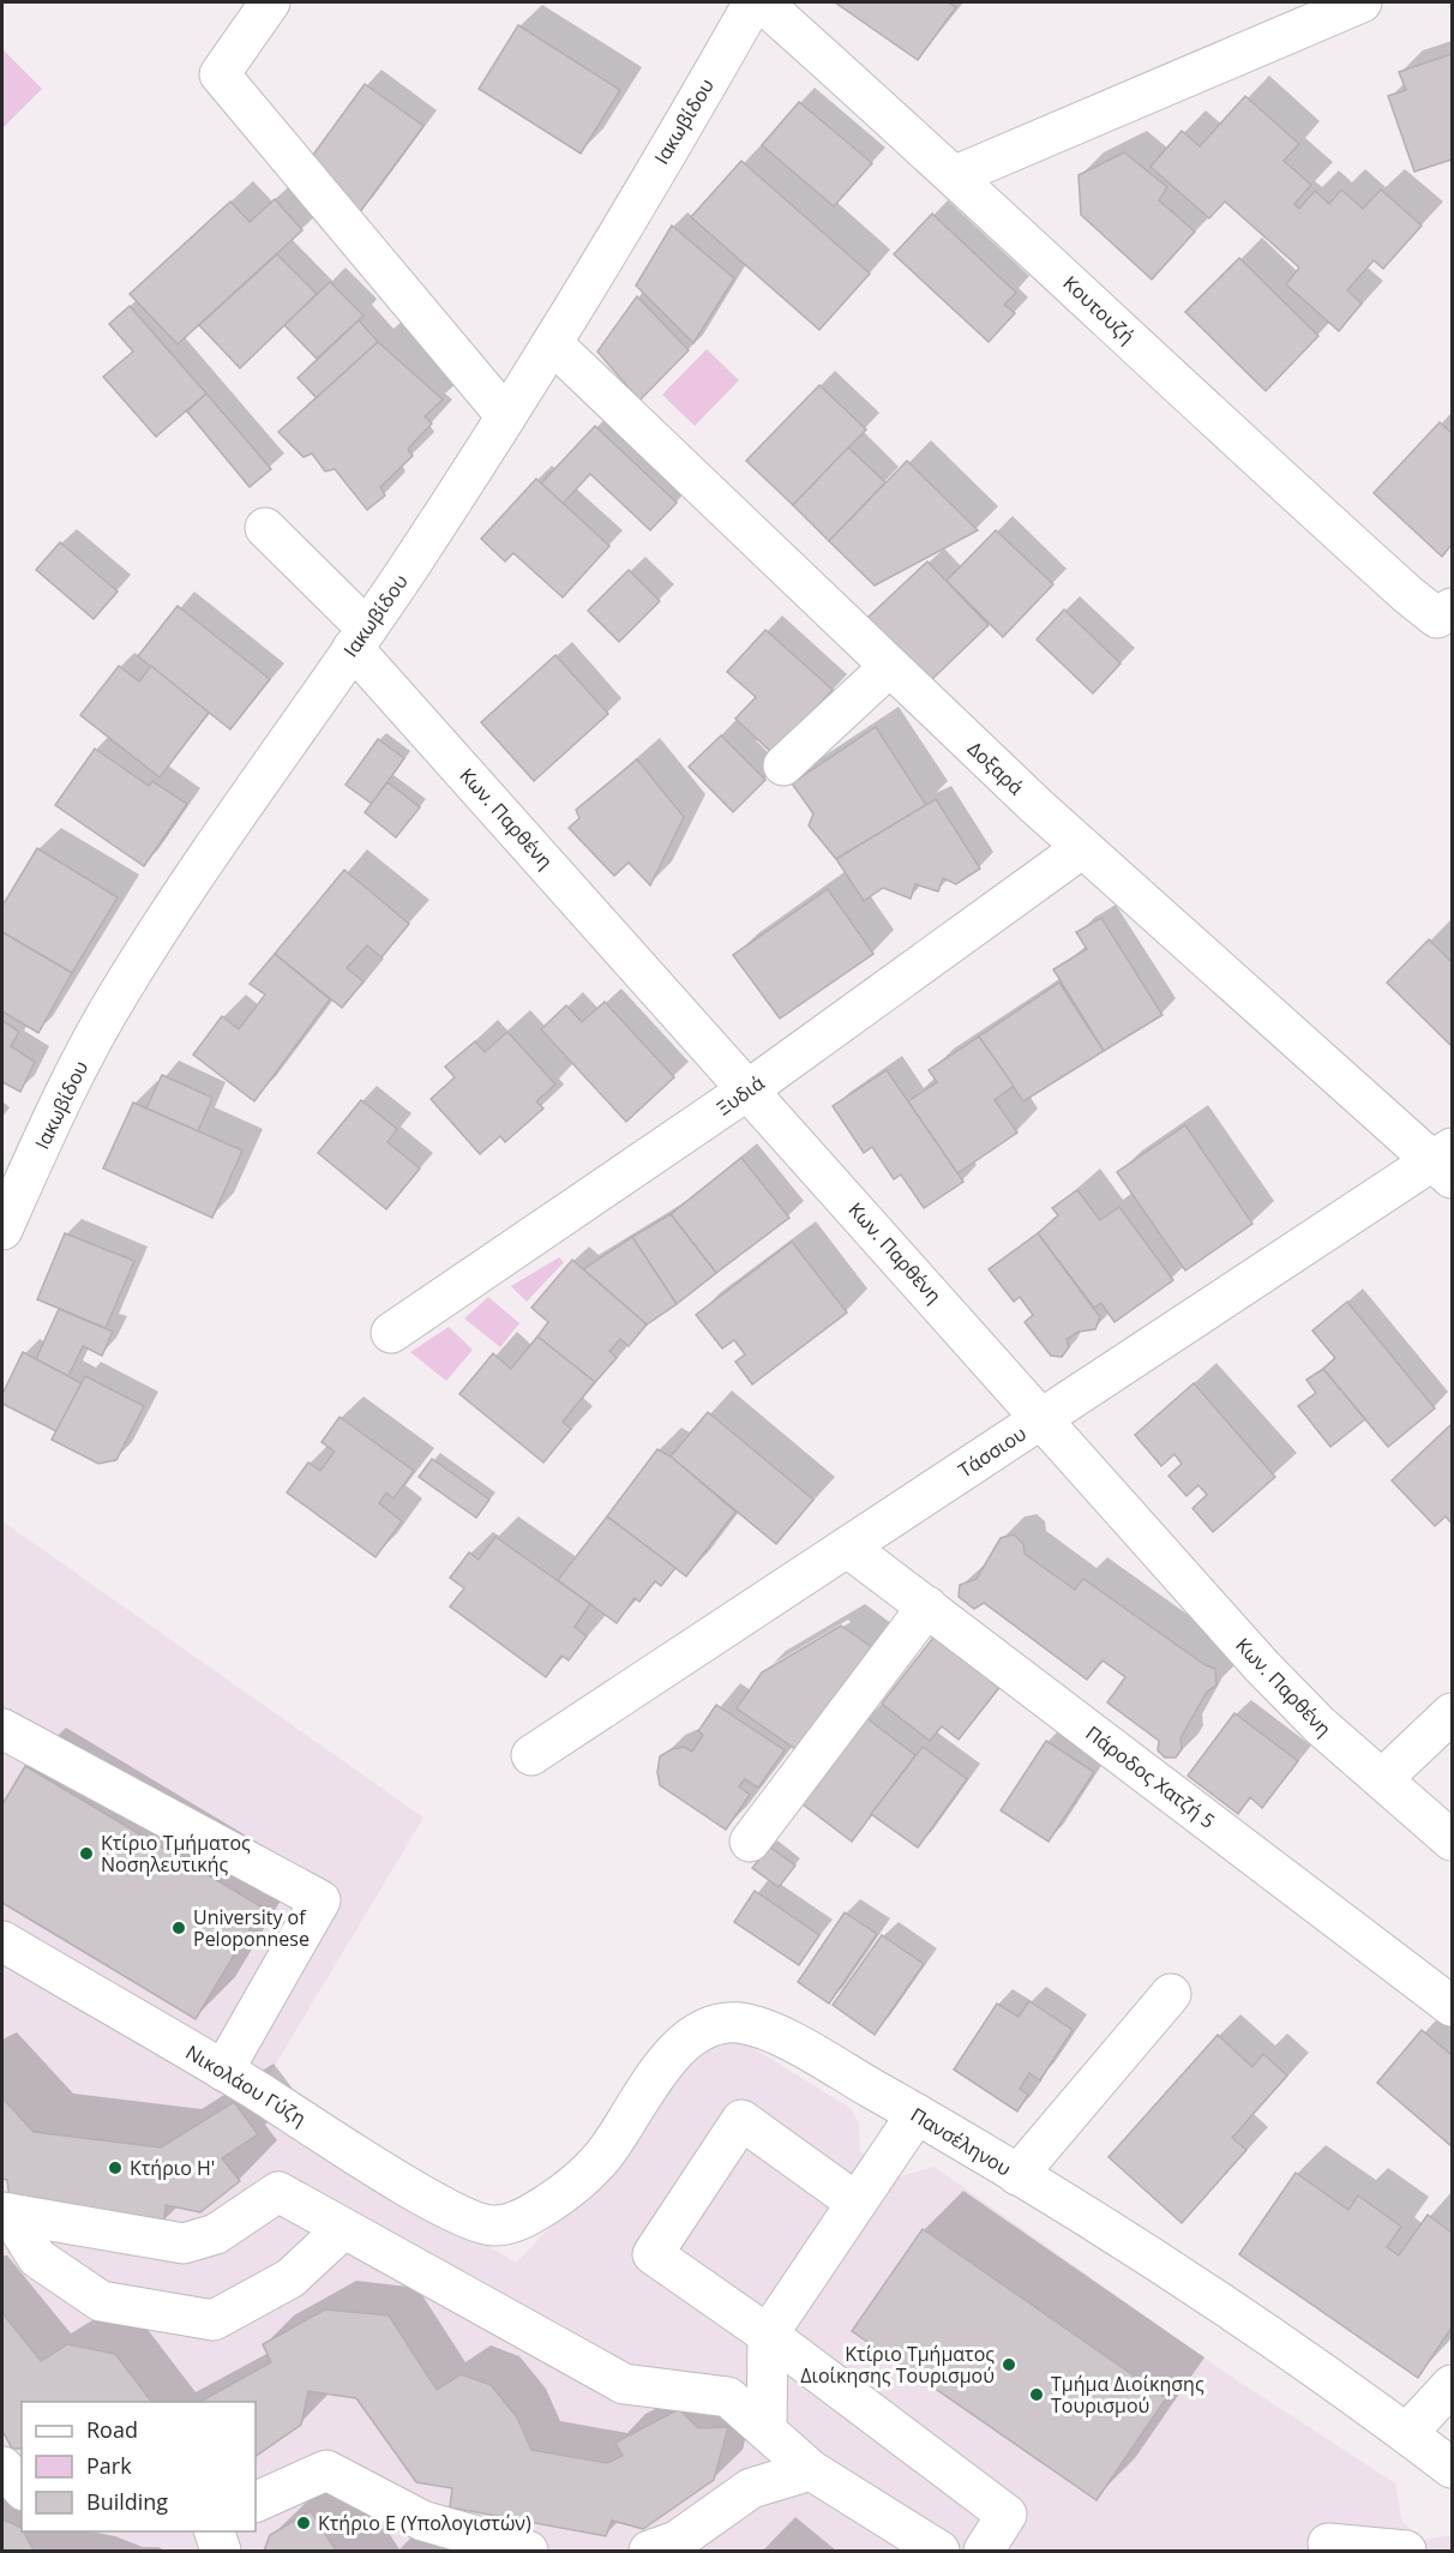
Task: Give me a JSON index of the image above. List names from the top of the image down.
{
  "streets": {
    "street": [
      "Ιακωβίδου",
      "Κουτουζή",
      "Δοξαρά",
      "Κων. Παρθένη",
      "Ξυδιά",
      "Τάσσιου",
      "Πάροδος Χατζή 5",
      "Νικολάου Γύζη",
      "Πανσέληνου"
    ]
  },
  "crossings": [
    ["Ιακωβίδου", "Δοξαρά"],
    ["Ιακωβίδου", "Κων. Παρθένη"],
    ["Δοξαρά", "Ξυδιά"],
    ["Δοξαρά", "Τάσσιου"],
    ["Κων. Παρθένη", "Ξυδιά"],
    ["Κων. Παρθένη", "Τάσσιου"],
    ["Τάσσιου", "Πάροδος Χατζή 5"],
    ["Νικολάου Γύζη", "Πανσέληνου"]
  ],
  "places": [
    "Κτίριο Τμήματος Νοσηλευτικής",
    "University of Peloponnese",
    "Κτήριο Η'",
    "Κτίριο Τμήματος Διοίκησης Τουρισμού",
    "Τμήμα Διοίκησης Τουρισμού",
    "Κτήριο Ε (Υπολογιστών)"
  ],
  "legend": ["Road", "Park", "Building"]
}
